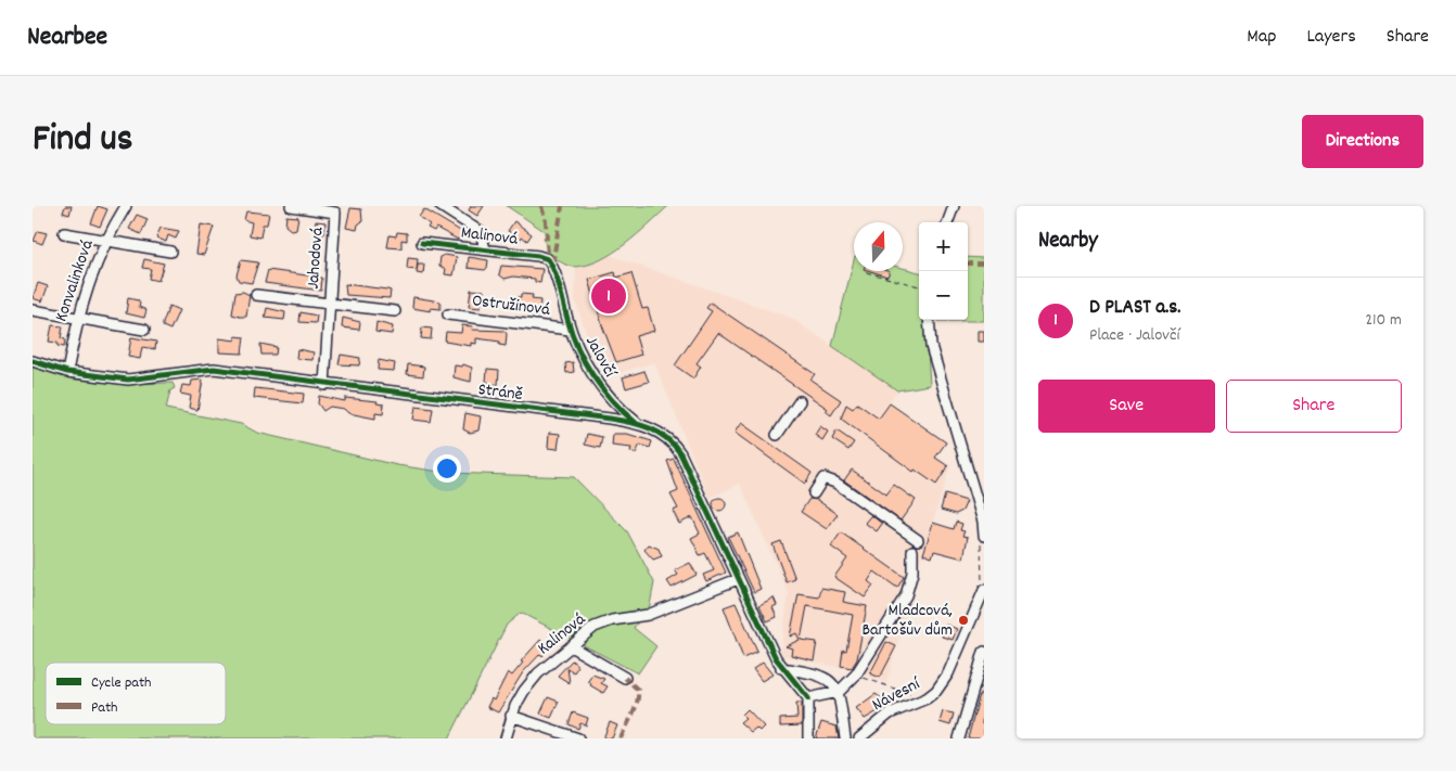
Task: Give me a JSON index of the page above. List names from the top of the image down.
{
  "streets": {
    "street": [
      "Malinová",
      "Jahodová",
      "Konvalinková",
      "Ostružinová",
      "Jalovčí",
      "Stráně",
      "Kalinová",
      "Návesní"
    ]
  },
  "crossings": [
    ["Malinová", "Jalovčí"],
    ["Jahodová", "Stráně"],
    ["Konvalinková", "Stráně"],
    ["Ostružinová", "Jalovčí"],
    ["Jalovčí", "Stráně"],
    ["Stráně", "Kalinová"]
  ],
  "places": ["Mladcová, Bartošův dům"],
  "legend": ["Cycle path", "Path"],
  "north": "top",
  "page": {
    "header": "Nearbee",
    "nav": ["Map", "Layers", "Share"],
    "title": "Find us",
    "buttons": [
      "Directions",
      ["Save", "Share"]
    ],
    "heading": "Nearby",
    "map_buttons": ["+", "−"],
    "pins": "1",
    "list": [
      {
        "mark": "1",
        "name": "D PLAST a.s.",
        "note": "Place · Jalovčí",
        "value": "210 m"
      }
    ]
  }
}
